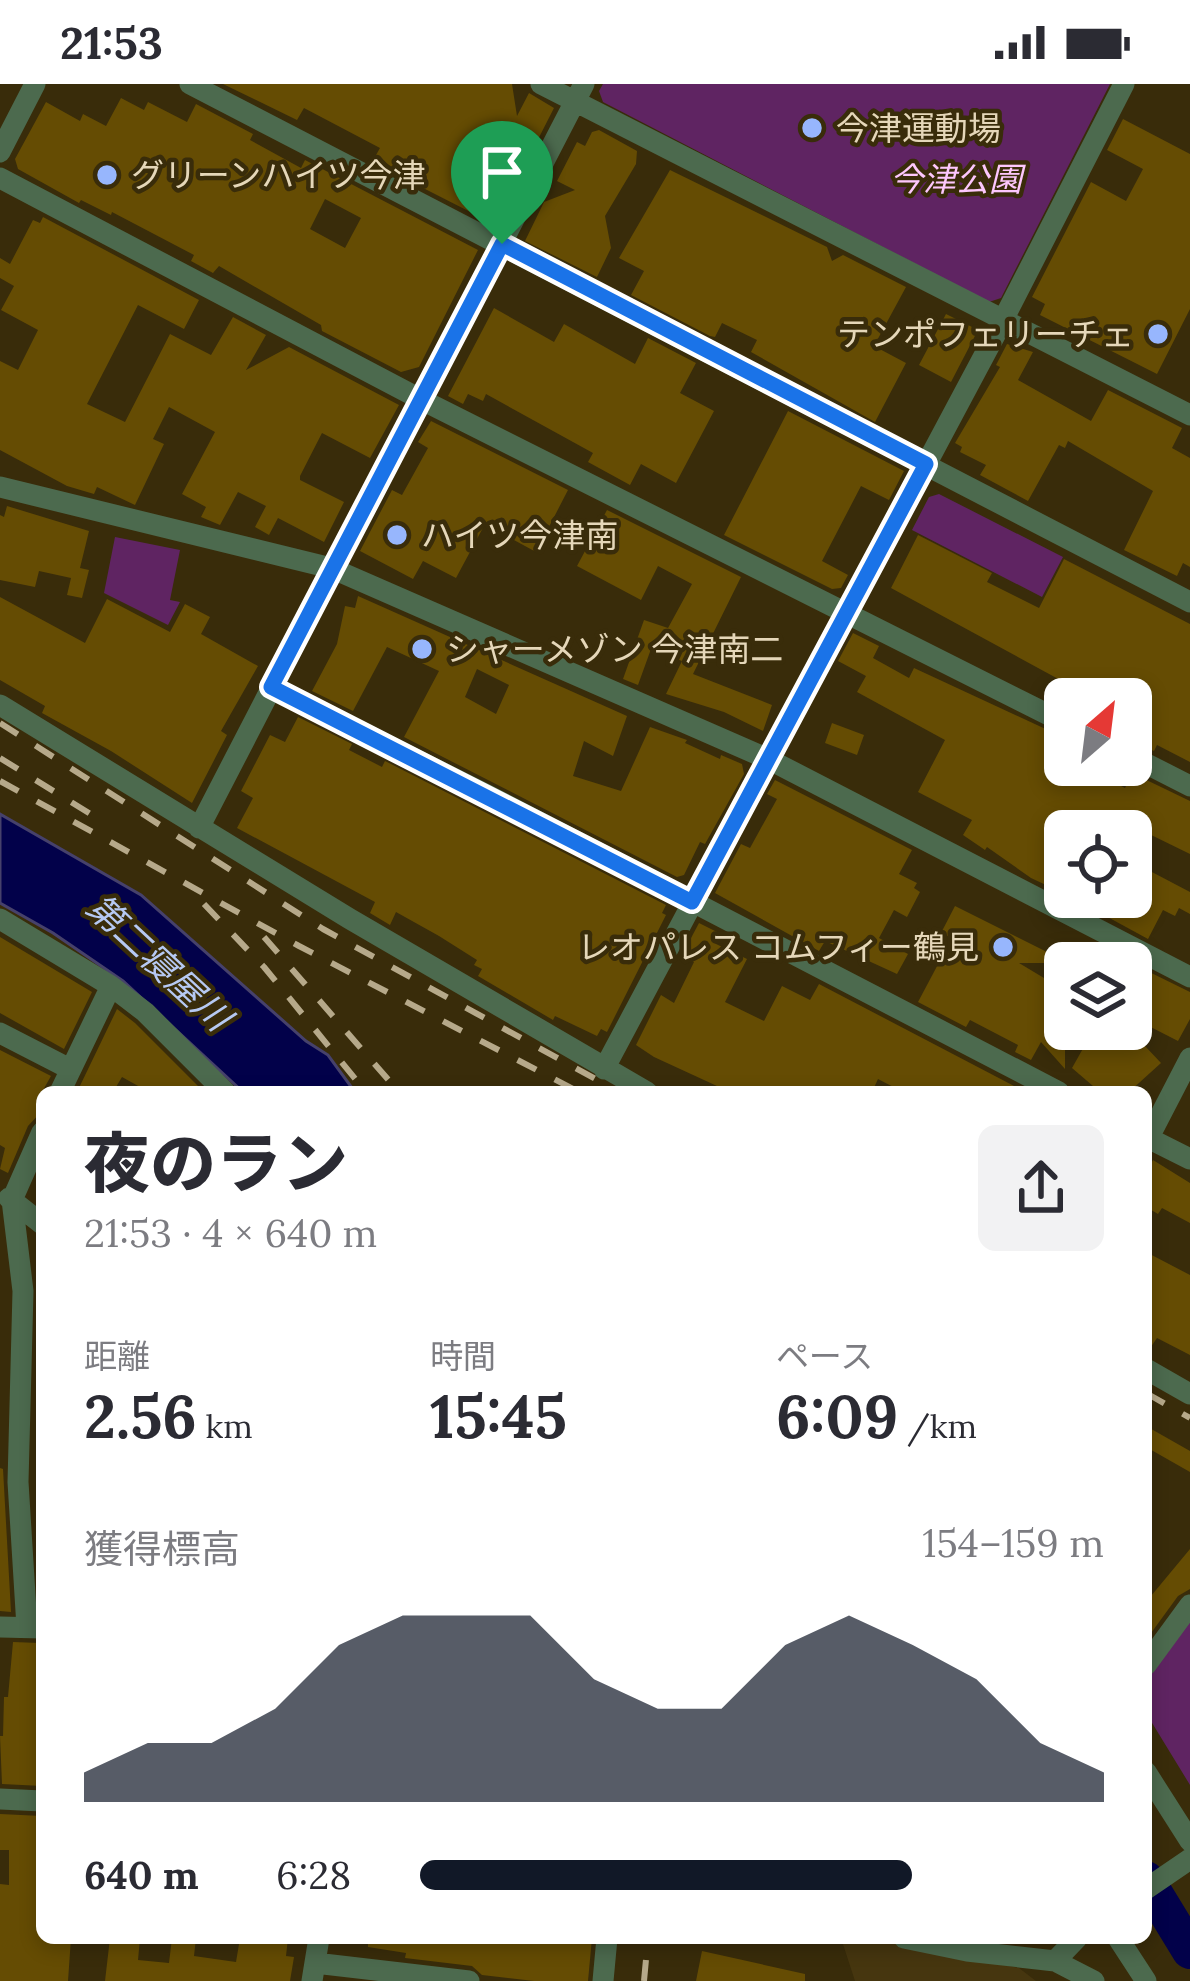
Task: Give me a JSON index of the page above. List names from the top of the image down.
{
  "water": ["第二寝屋川"],
  "parks": ["今津公園"],
  "places": [
    "今津運動場",
    "グリーンハイツ今津",
    "テンポフェリーチェ",
    "ハイツ今津南",
    "シャーメゾン 今津南二",
    "レオパレス コムフィー鶴見"
  ],
  "north": "top right",
  "page": {
    "status": "21:53",
    "heading": ["夜のラン", "21:53 · 4 × 640 m"],
    "stats": [
      ["距離", "2.56 km"],
      ["時間", "15:45"],
      ["ペース", "6:09 /km"]
    ],
    "chart": ["獲得標高", "154–159 m"],
    "list": [
      {
        "name": "640 m",
        "note": "6:28"
      }
    ]
  }
}
